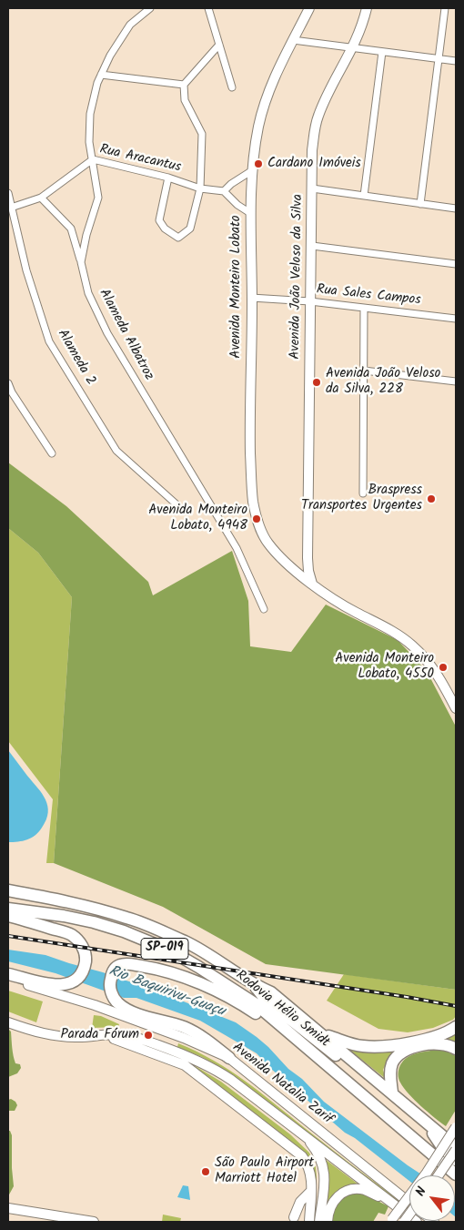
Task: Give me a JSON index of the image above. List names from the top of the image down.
{
  "streets": {
    "highway": ["SP-019", "Rodovia Hélio Smidt"],
    "main road": ["Avenida João Veloso da Silva", "Avenida Monteiro Lobato", "Avenida Natalia Zarif"],
    "street": [
      "Rua Aracantus",
      "Rua Sales Campos",
      "Alameda Albatroz",
      "Alameda 2"
    ]
  },
  "crossings": [
    ["Rua Aracantus", "Alameda Albatroz"],
    ["Rua Aracantus", "Alameda 2"],
    ["Avenida João Veloso da Silva", "Rua Sales Campos"],
    ["Avenida Monteiro Lobato", "Rua Sales Campos"]
  ],
  "water": ["Rio Baquirivu-Guaçu"],
  "places": [
    "Cardano Imóveis",
    "Avenida João Veloso da Silva, 228",
    "Braspress Transportes Urgentes",
    "Avenida Monteiro Lobato, 4948",
    "Avenida Monteiro Lobato, 4550",
    "Parada Fórum",
    "São Paulo Airport Marriott Hotel"
  ],
  "north": "top left"
}
